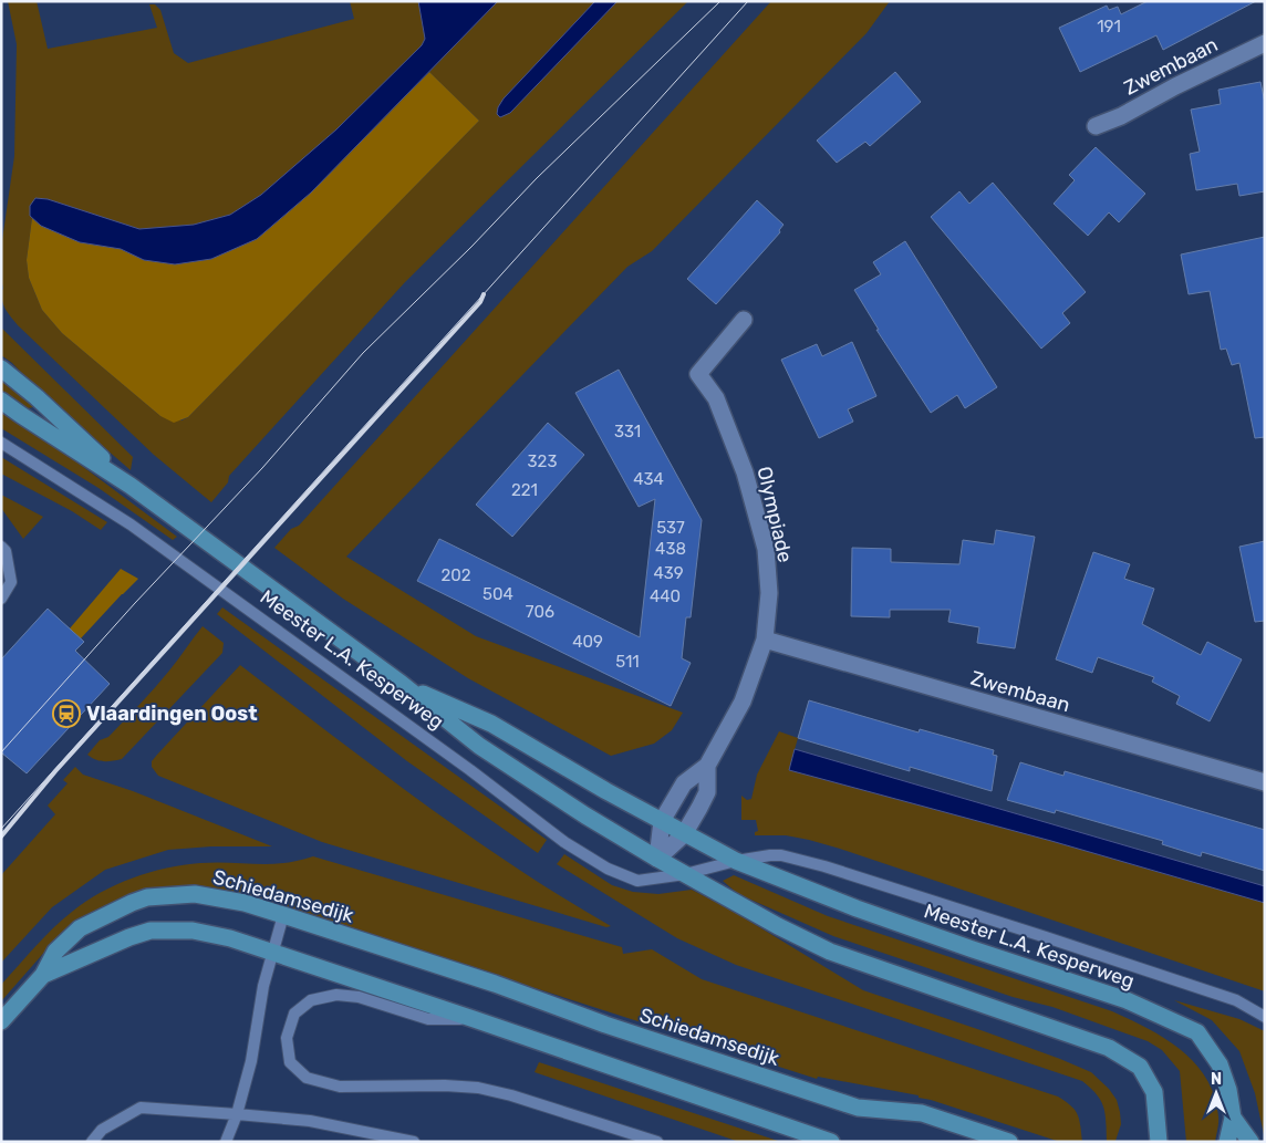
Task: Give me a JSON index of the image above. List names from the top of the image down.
{
  "streets": {
    "main road": ["Meester L.A. Kesperweg", "Schiedamsedijk"],
    "street": ["Zwembaan", "Olympiade"]
  },
  "crossings": [
    ["Zwembaan", "Olympiade"],
    ["Olympiade", "Meester L.A. Kesperweg"]
  ],
  "places": {
    "station": ["Vlaardingen Oost"]
  },
  "house_numbers": [
    "191",
    "331",
    "323",
    "434",
    "221",
    "537",
    "438",
    "439",
    "202",
    "504",
    "440",
    "706",
    "409",
    "511"
  ],
  "north": "top"
}
